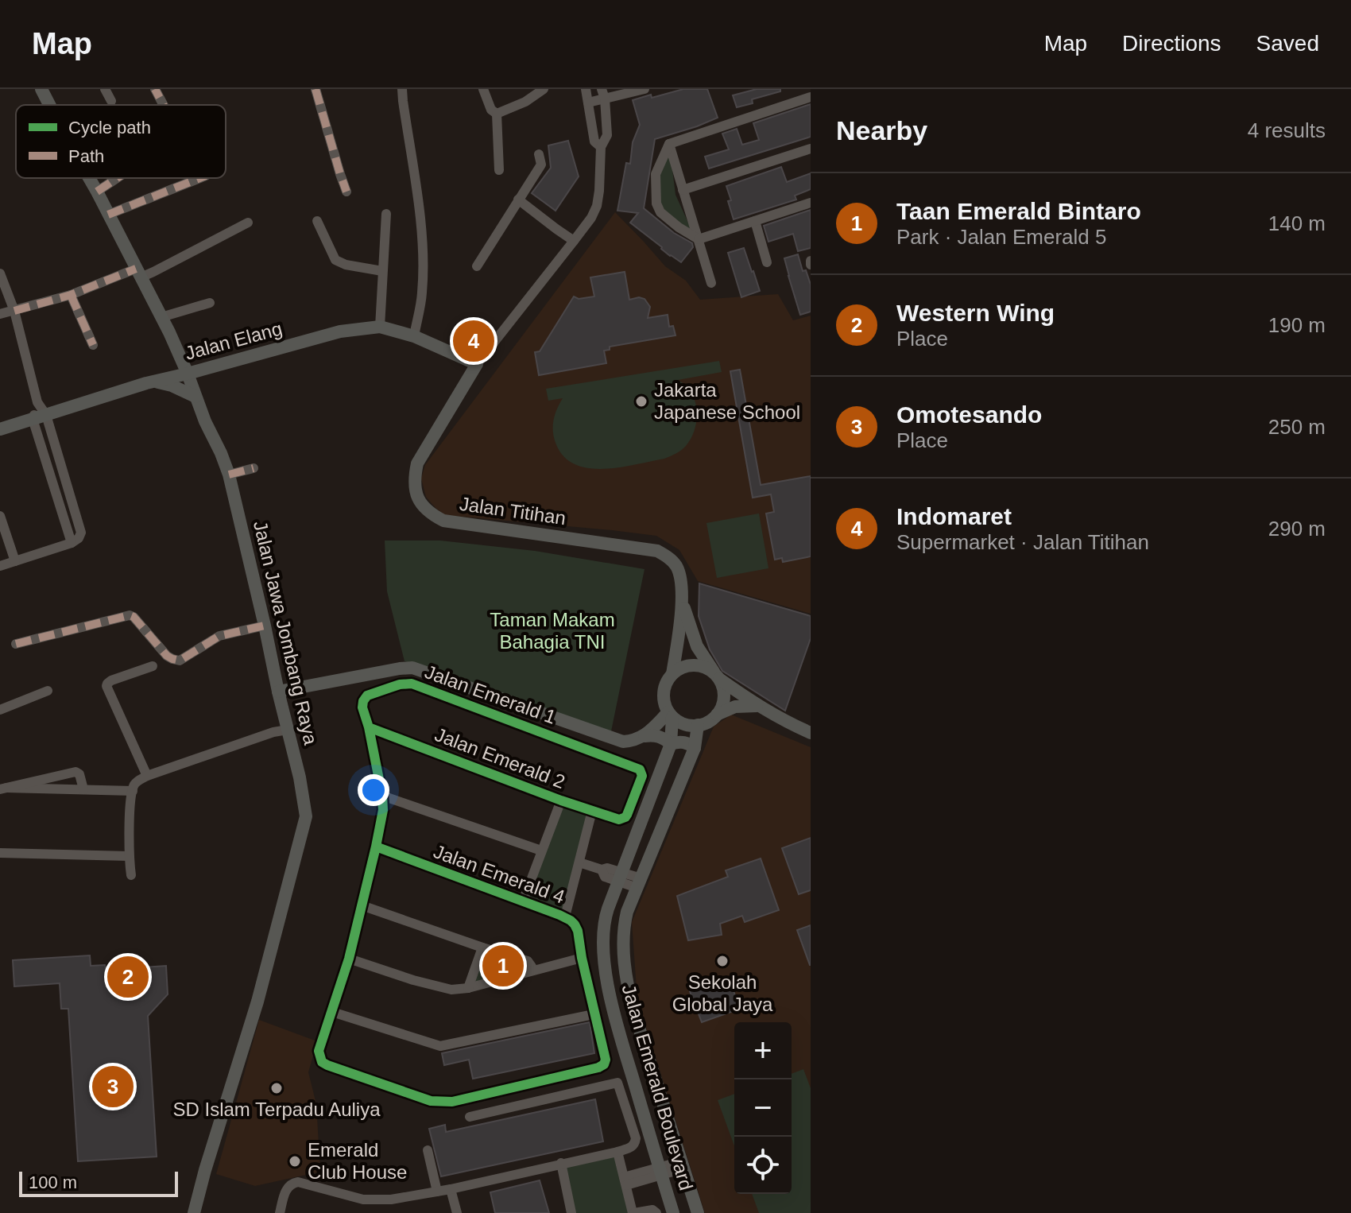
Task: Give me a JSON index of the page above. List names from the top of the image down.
{
  "streets": {
    "main road": [
      "Jalan Elang",
      "Jalan Titihan",
      "Jalan Jawa Jombang Raya",
      "Jalan Emerald Boulevard"
    ],
    "street": ["Jalan Emerald 1", "Jalan Emerald 2", "Jalan Emerald 4"]
  },
  "crossings": [
    ["Jalan Elang", "Jalan Titihan"],
    ["Jalan Elang", "Jalan Jawa Jombang Raya"],
    ["Jalan Titihan", "Jalan Emerald Boulevard"],
    ["Jalan Emerald 1", "Jalan Emerald 2"],
    ["Jalan Emerald 1", "Jalan Emerald 4"]
  ],
  "parks": ["Taman Makam Bahagia TNI"],
  "places": [
    "Jakarta Japanese School",
    "Sekolah Global Jaya",
    "SD Islam Terpadu Auliya",
    "Emerald Club House"
  ],
  "legend": ["Cycle path", "Path"],
  "scale_bar": "100 m",
  "page": {
    "header": "Map",
    "nav": ["Map", "Directions", "Saved"],
    "heading": ["Nearby", "4 results"],
    "list": [
      {
        "mark": "1",
        "name": "Taan Emerald Bintaro",
        "note": "Park · Jalan Emerald 5",
        "value": "140 m"
      },
      {
        "mark": "2",
        "name": "Western Wing",
        "note": "Place",
        "value": "190 m"
      },
      {
        "mark": "3",
        "name": "Omotesando",
        "note": "Place",
        "value": "250 m"
      },
      {
        "mark": "4",
        "name": "Indomaret",
        "note": "Supermarket · Jalan Titihan",
        "value": "290 m"
      }
    ],
    "pins": [
      "4",
      "1",
      "2",
      "3"
    ],
    "map_buttons": ["+", "−"],
    "scale": "100 m"
  }
}
